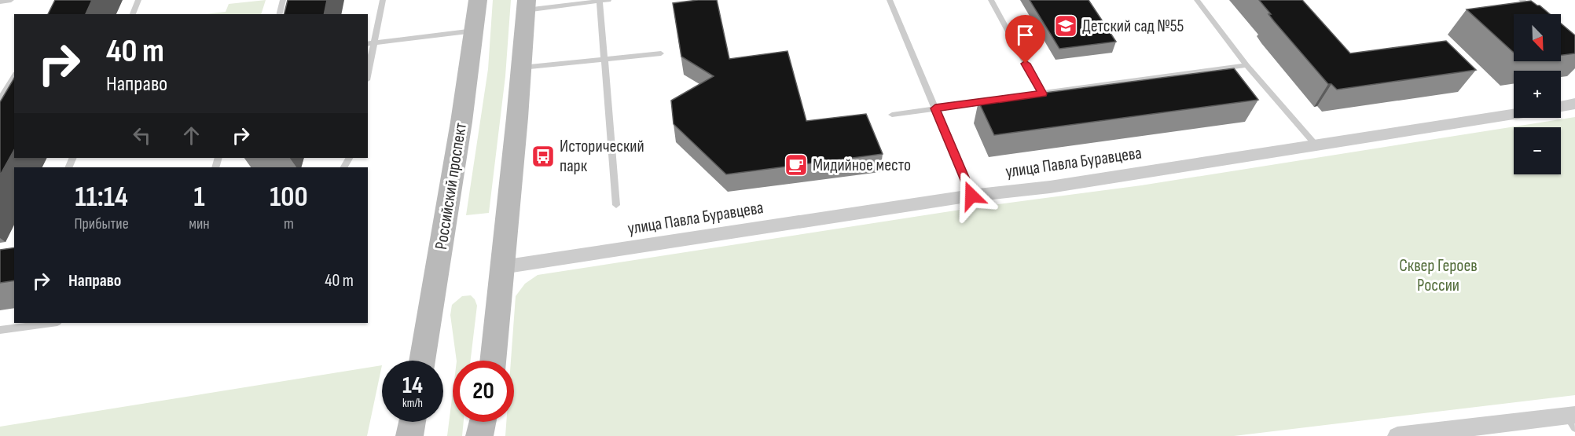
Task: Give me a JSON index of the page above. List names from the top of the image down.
{
  "streets": {
    "main road": ["Российский проспект"],
    "street": ["улица Павла Буравцева"]
  },
  "parks": ["Сквер Героев России"],
  "places": {
    "school or university": ["Детский сад №55"],
    "bus stop": ["Исторический парк"],
    "cafe": ["Мидийное место"]
  },
  "north": "bottom right",
  "page": {
    "map_buttons": ["+", "−"],
    "turn": ["40 m", "Направо"],
    "eta": [
      "11:14",
      "Прибытие",
      "1",
      "мин",
      "100",
      "m"
    ],
    "list": [
      {
        "name": "Направо",
        "value": "40 m"
      }
    ],
    "speed": "14 km/h",
    "limit": "20"
  }
}
